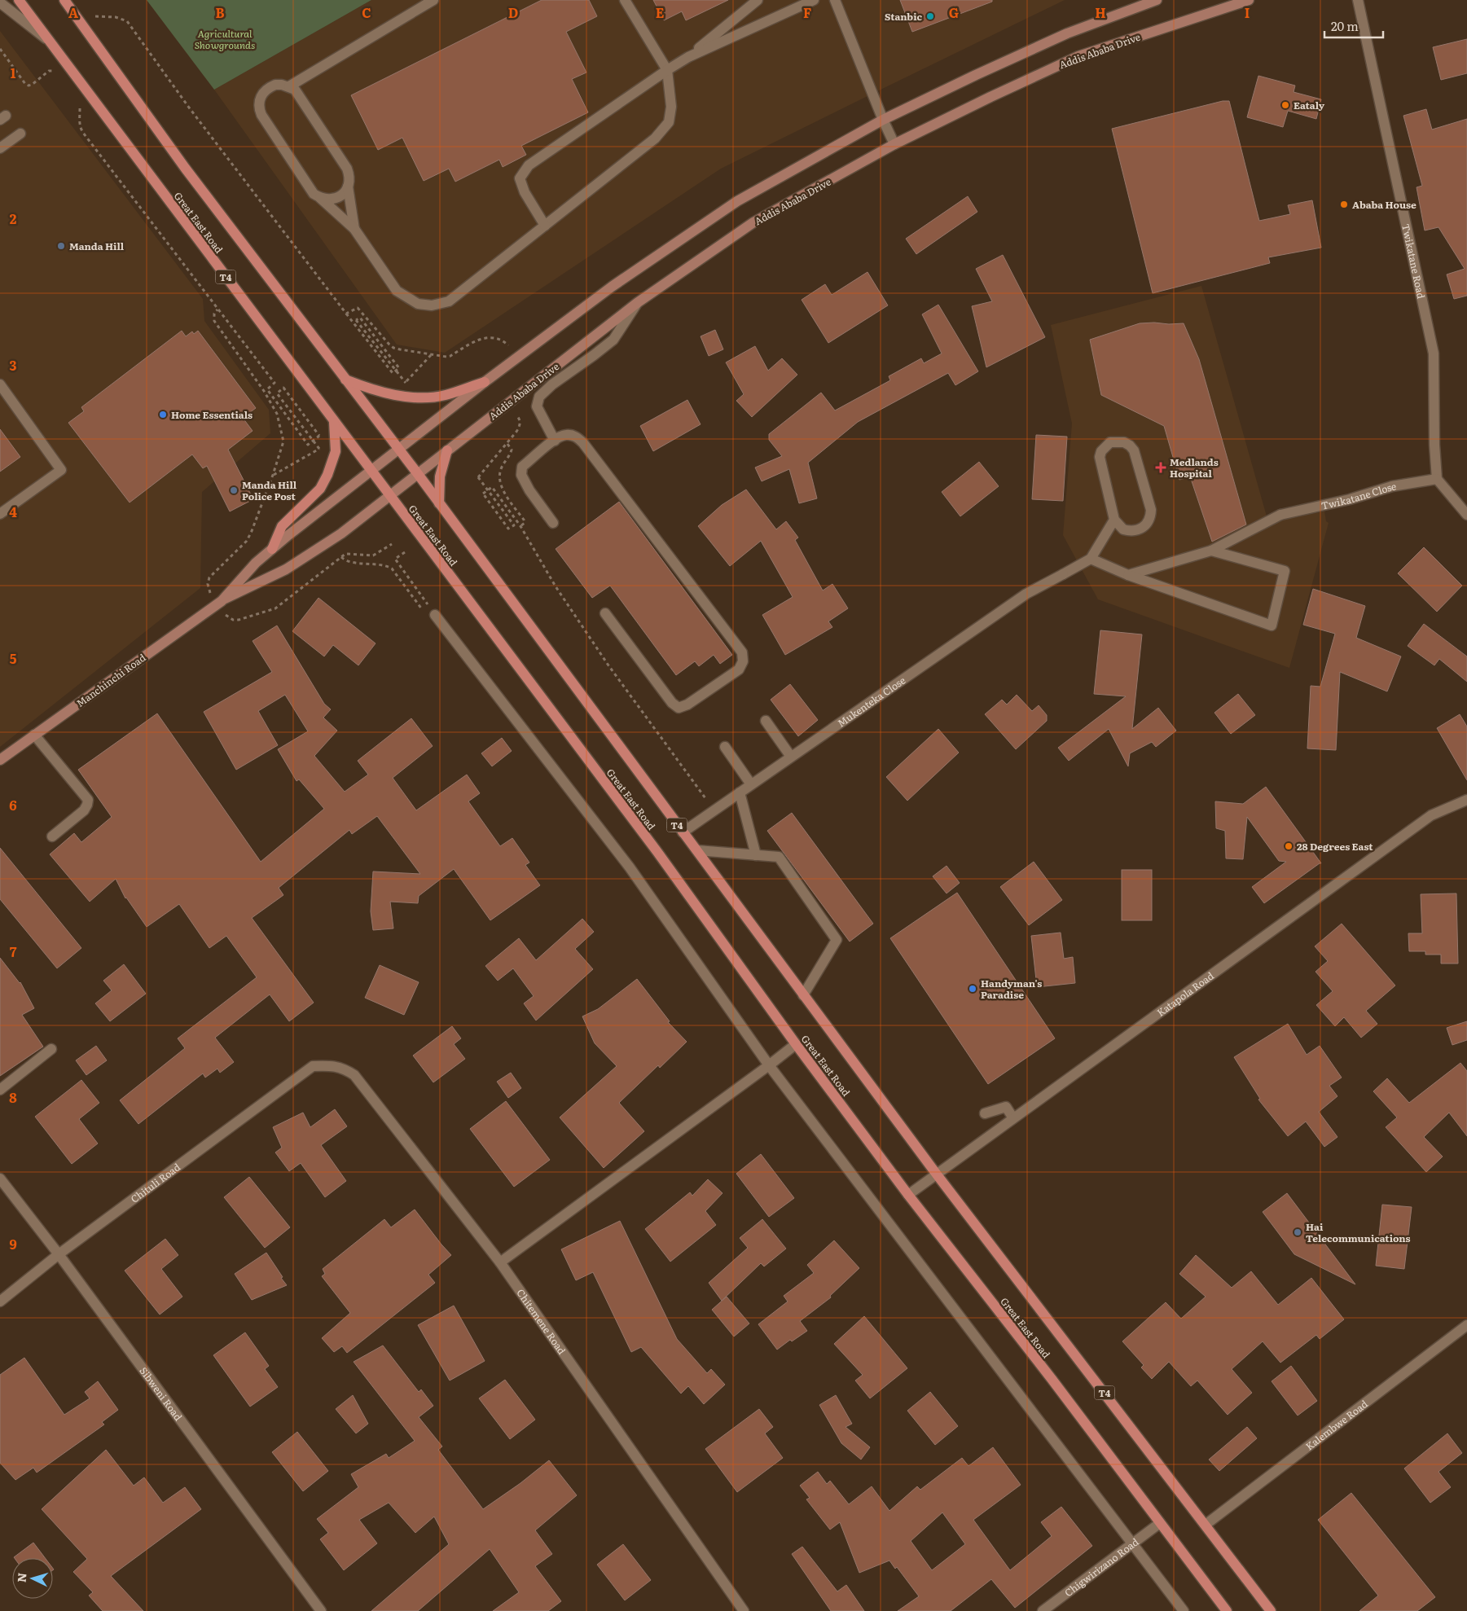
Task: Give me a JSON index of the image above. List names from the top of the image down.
{
  "streets": {
    "main road": [
      "Addis Ababa Drive",
      "Great East Road",
      "T4",
      "Manchinchi Road"
    ],
    "street": [
      "Twikatane Road",
      "Twikatane Close",
      "Mukenteka Close",
      "Katapola Road",
      "Chituli Road",
      "Chitemene Road",
      "Sibweni Road",
      "Kalembwe Road",
      "Chigwirizano Road"
    ]
  },
  "crossings": [
    ["Addis Ababa Drive", "Great East Road"],
    ["Addis Ababa Drive", "Manchinchi Road"],
    ["Great East Road", "Manchinchi Road"],
    ["Great East Road", "Mukenteka Close"],
    ["Great East Road", "Katapola Road"],
    ["Great East Road", "Kalembwe Road"],
    ["Great East Road", "Chigwirizano Road"],
    ["Twikatane Road", "Twikatane Close"],
    ["Chituli Road", "Chitemene Road"],
    ["Chituli Road", "Sibweni Road"]
  ],
  "parks": ["Agricultural Showgrounds"],
  "places": {
    "other": [
      "Stanbic",
      "Eataly",
      "Ababa House",
      "Manda Hill",
      "Home Essentials",
      "Manda Hill Police Post",
      "28 Degrees East",
      "Handyman's Paradise",
      "Hai Telecommunications"
    ],
    "health": ["Medlands Hospital"]
  },
  "scale_bar": "20 m",
  "north": "left",
  "grid": {
    "columns": [
      "A",
      "B",
      "C",
      "D",
      "E",
      "F",
      "G",
      "H",
      "I"
    ],
    "rows": [
      "1",
      "2",
      "3",
      "4",
      "5",
      "6",
      "7",
      "8",
      "9"
    ]
  }
}
